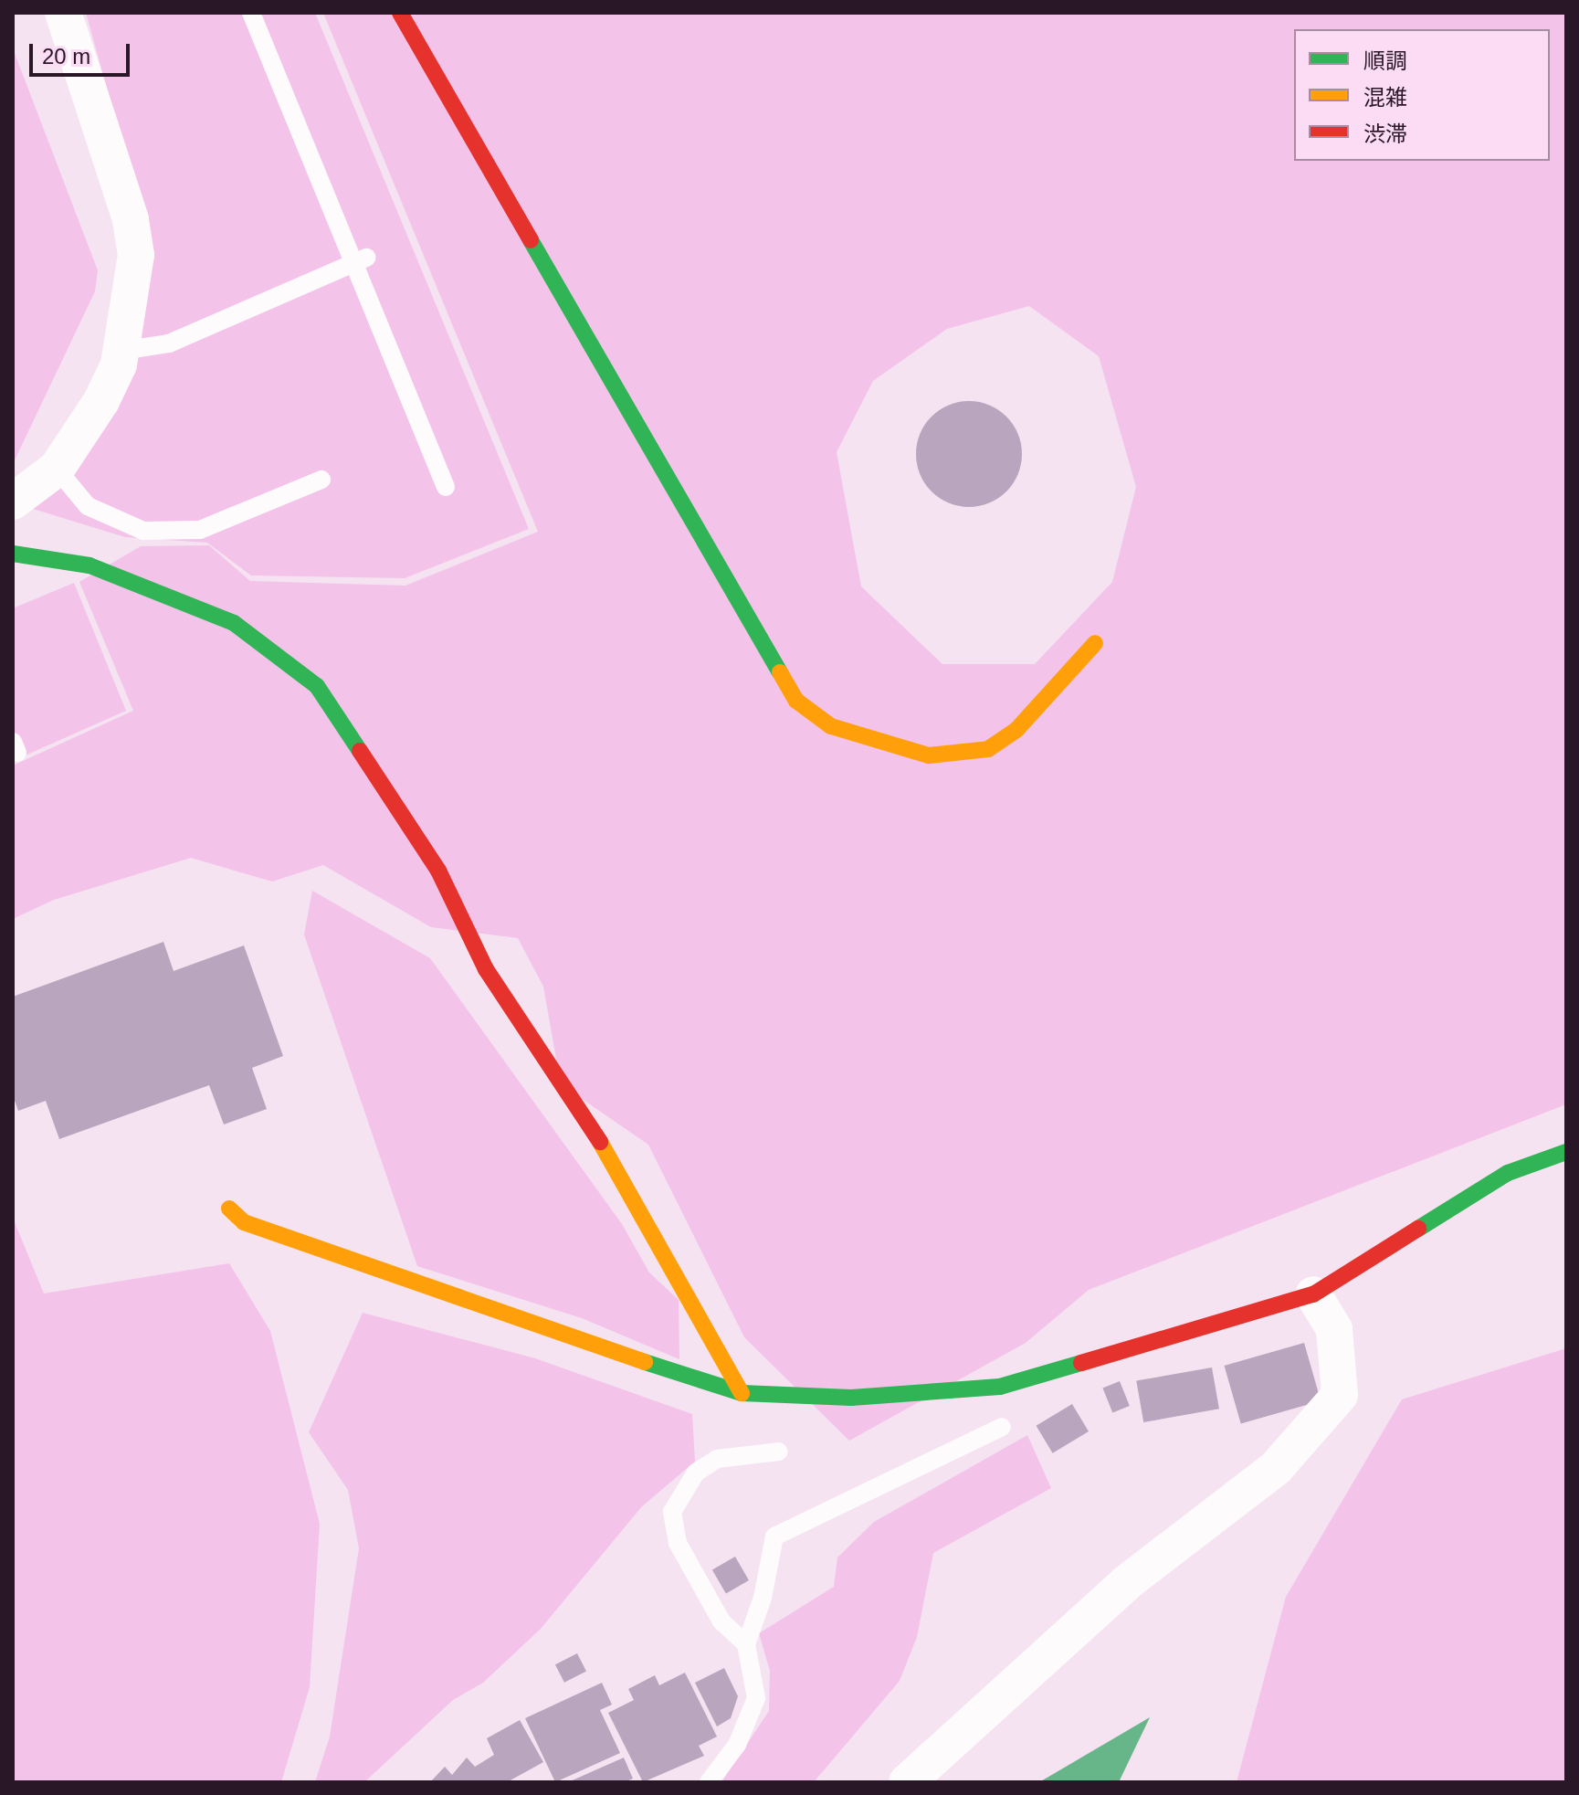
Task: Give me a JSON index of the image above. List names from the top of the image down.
{
  "legend": ["順調", "混雑", "渋滞"],
  "scale_bar": "20 m"
}
